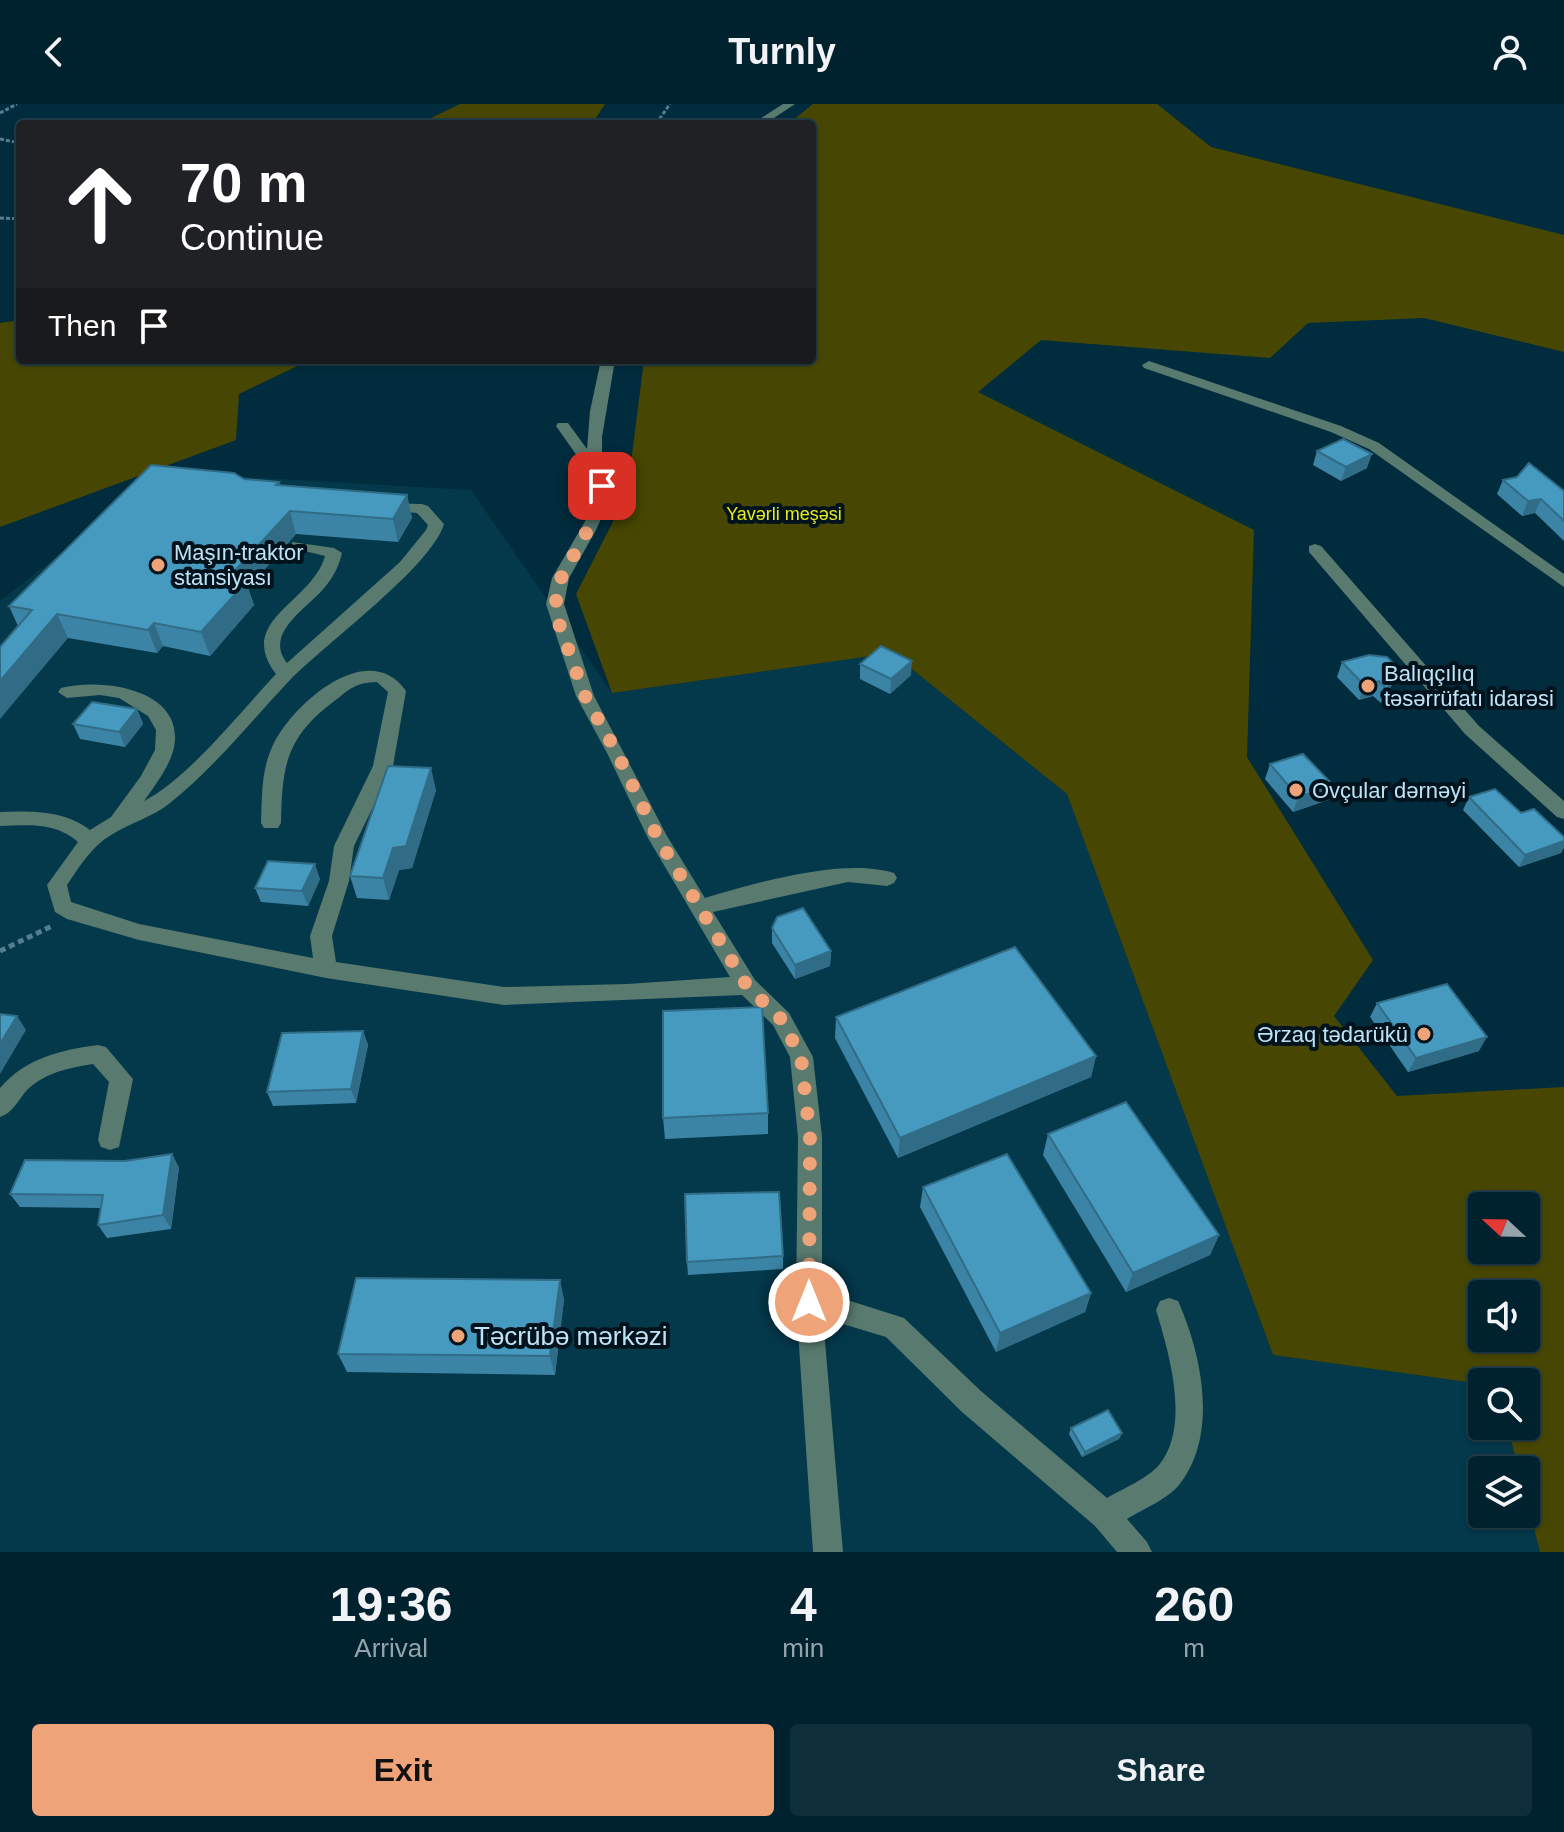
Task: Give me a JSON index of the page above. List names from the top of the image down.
{
  "parks": ["Yavərli meşəsi"],
  "places": [
    "Maşın-traktor stansiyası",
    "Balıqçılıq təsərrüfatı idarəsi",
    "Ovçular dərnəyi",
    "Ərzaq tədarükü",
    "Təcrübə mərkəzi"
  ],
  "north": "left",
  "page": {
    "header": "Turnly",
    "turn": ["70 m", "Continue"],
    "then": "Then",
    "eta": [
      "19:36",
      "Arrival",
      "4",
      "min",
      "260",
      "m"
    ],
    "buttons": ["Exit", "Share"]
  }
}
